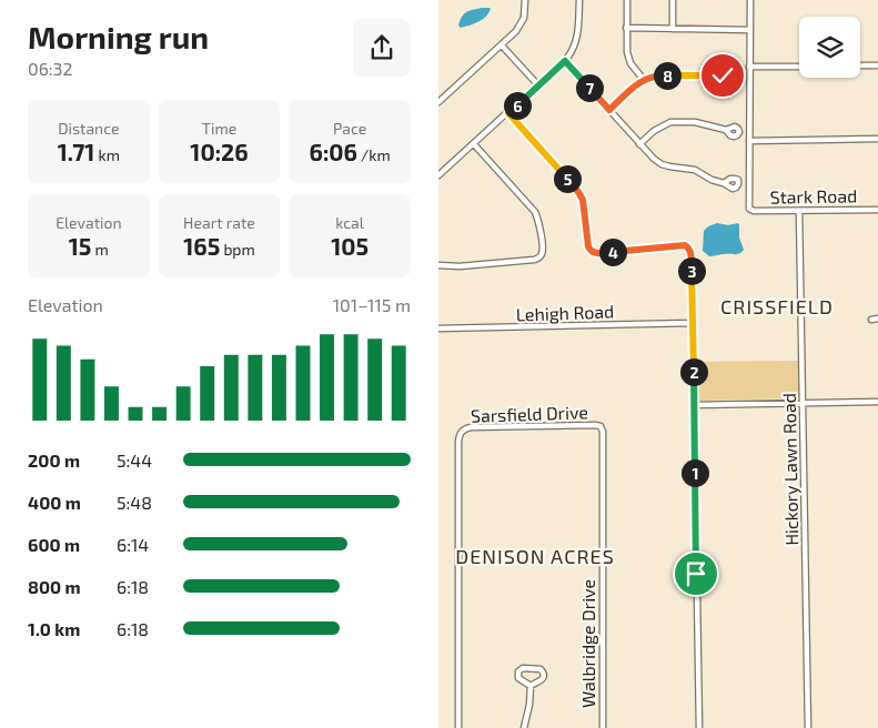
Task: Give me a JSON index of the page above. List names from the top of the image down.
{
  "streets": {
    "street": [
      "Stark Road",
      "Lehigh Road",
      "Sarsfield Drive",
      "Hickory Lawn Road",
      "Walbridge Drive"
    ]
  },
  "crossings": [
    ["Stark Road", "Hickory Lawn Road"],
    ["Sarsfield Drive", "Walbridge Drive"]
  ],
  "districts": ["CRISSFIELD", "DENISON ACRES"],
  "page": {
    "heading": ["Morning run", "06:32"],
    "pins": [
      "8",
      "7",
      "6",
      "5",
      "4",
      "3",
      "2",
      "1"
    ],
    "stats": [
      ["Distance", "1.71 km"],
      ["Time", "10:26"],
      ["Pace", "6:06 /km"],
      ["Elevation", "15 m"],
      ["Heart rate", "165 bpm"],
      ["kcal", "105"]
    ],
    "chart": ["Elevation", "101–115 m"],
    "list": [
      {
        "name": "200 m",
        "note": "5:44"
      },
      {
        "name": "400 m",
        "note": "5:48"
      },
      {
        "name": "600 m",
        "note": "6:14"
      },
      {
        "name": "800 m",
        "note": "6:18"
      },
      {
        "name": "1.0 km",
        "note": "6:18"
      }
    ]
  }
}
